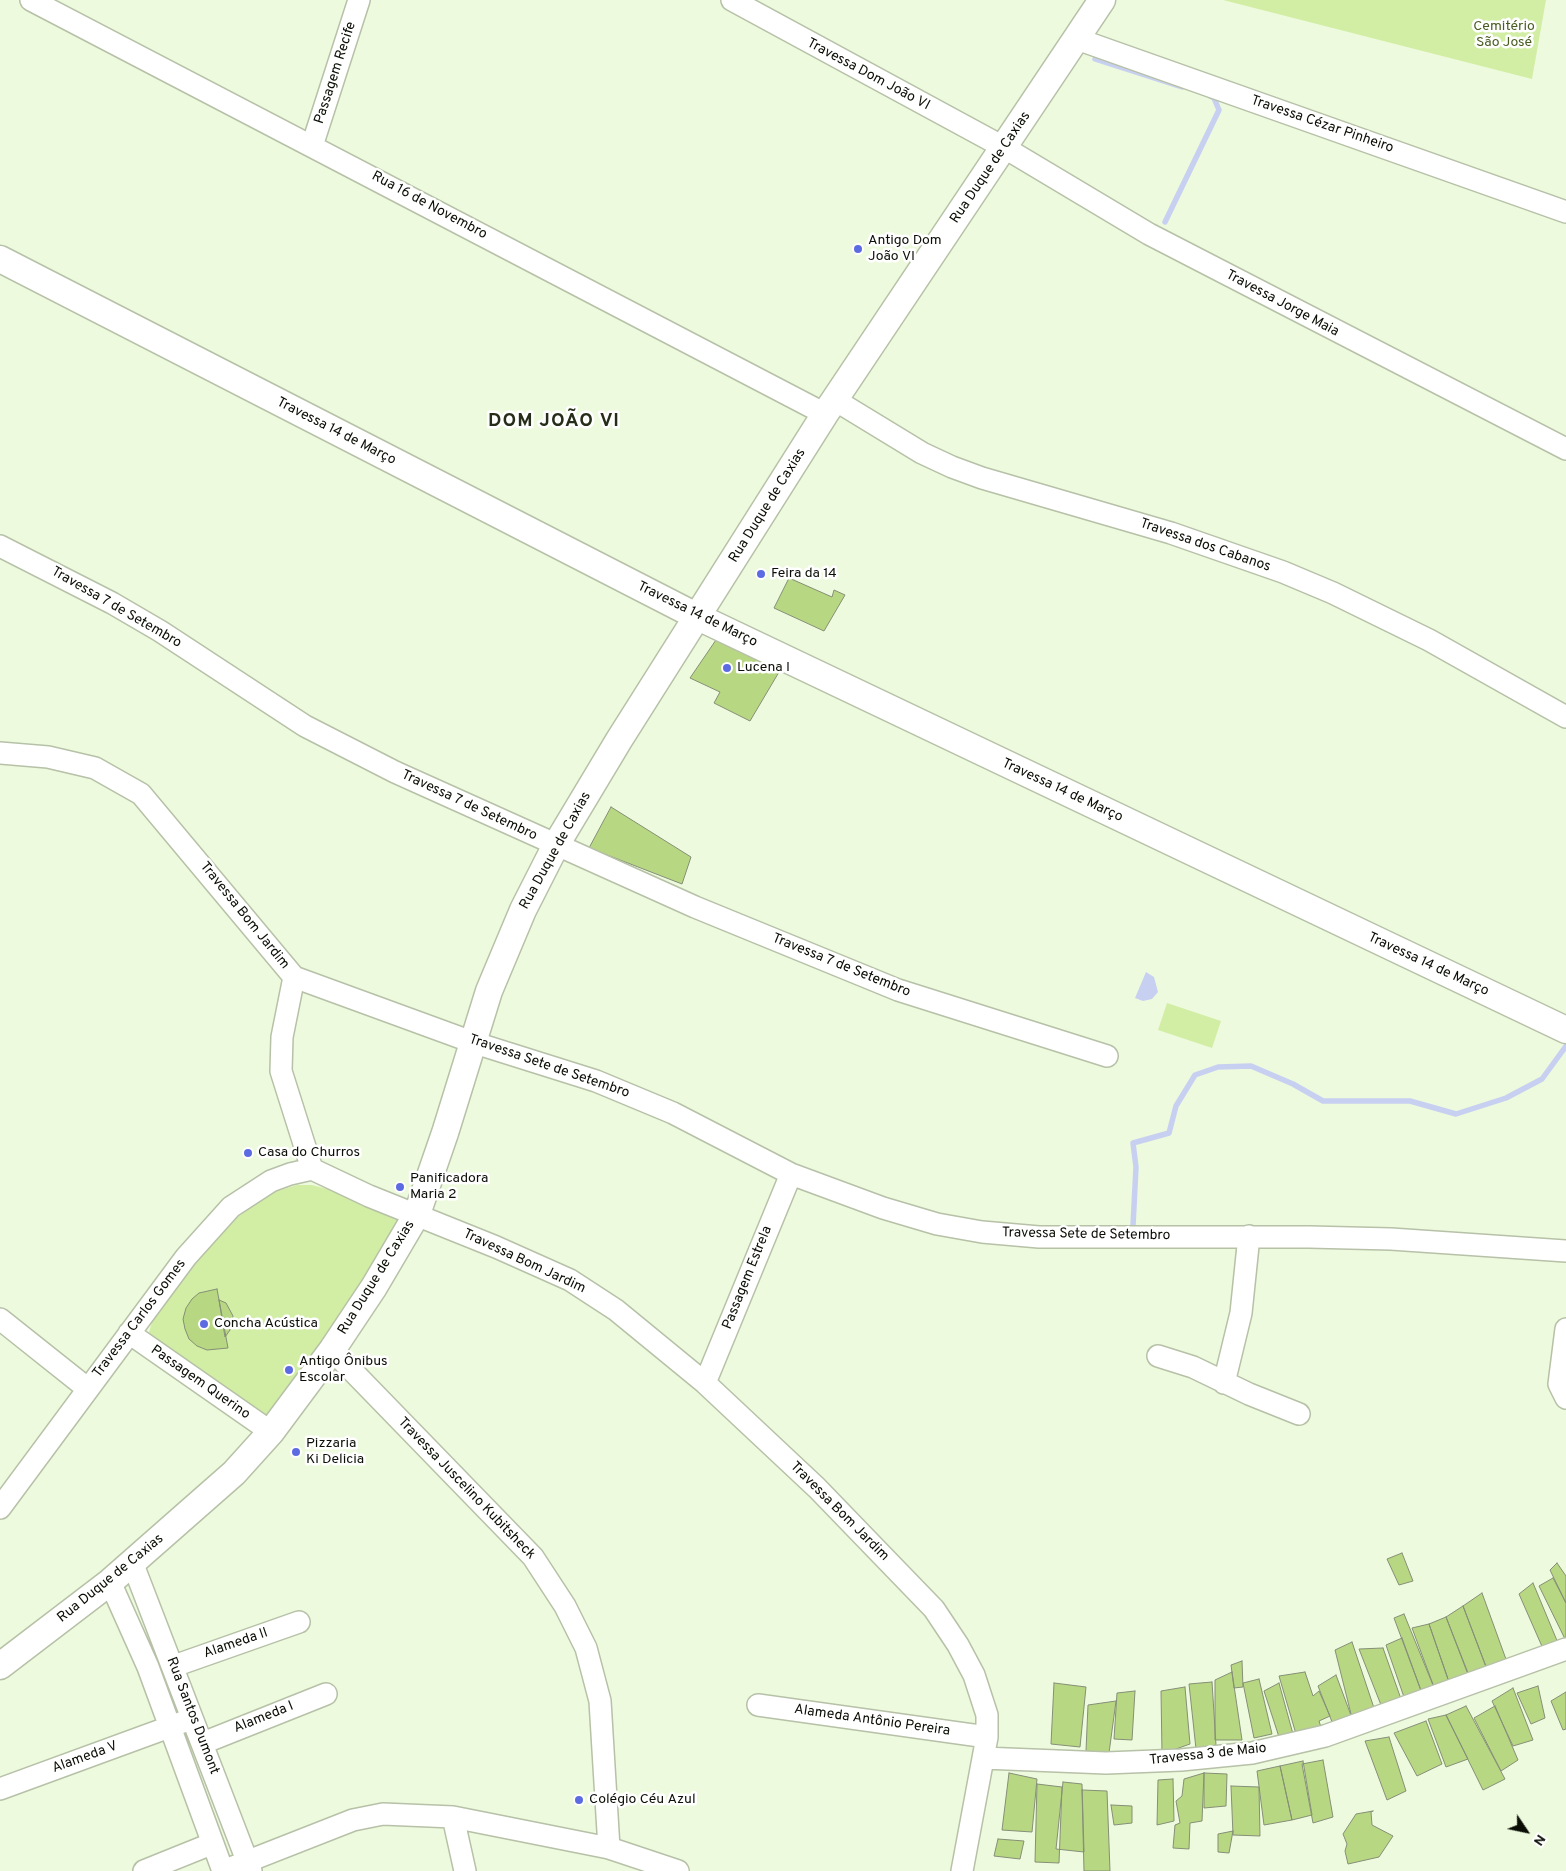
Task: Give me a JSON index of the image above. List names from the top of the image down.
{
  "streets": {
    "street": [
      "Passagem Recife",
      "Travessa Dom João VI",
      "Travessa Cézar Pinheiro",
      "Rua Duque de Caxias",
      "Rua 16 de Novembro",
      "Travessa Jorge Maia",
      "Travessa 14 de Março",
      "Travessa dos Cabanos",
      "Travessa 7 de Setembro",
      "Travessa Bom Jardim",
      "Travessa Sete de Setembro",
      "Passagem Estrela",
      "Travessa Carlos Gomes",
      "Passagem Querino",
      "Travessa Juscelino Kubitsheck",
      "Alameda II",
      "Rua Santos Dumont",
      "Alameda I",
      "Alameda Antônio Pereira",
      "Travessa 3 de Maio",
      "Alameda V"
    ]
  },
  "crossings": [
    ["Passagem Recife", "Rua 16 de Novembro"],
    ["Travessa Dom João VI", "Rua Duque de Caxias"],
    ["Travessa Dom João VI", "Travessa Jorge Maia"],
    ["Travessa Cézar Pinheiro", "Rua Duque de Caxias"],
    ["Rua Duque de Caxias", "Rua 16 de Novembro"],
    ["Rua Duque de Caxias", "Travessa Jorge Maia"],
    ["Rua Duque de Caxias", "Travessa 14 de Março"],
    ["Rua Duque de Caxias", "Travessa dos Cabanos"],
    ["Rua Duque de Caxias", "Travessa 7 de Setembro"],
    ["Rua Duque de Caxias", "Travessa Bom Jardim"],
    ["Rua Duque de Caxias", "Travessa Sete de Setembro"],
    ["Rua Duque de Caxias", "Passagem Querino"],
    ["Rua Duque de Caxias", "Travessa Juscelino Kubitsheck"],
    ["Rua Duque de Caxias", "Rua Santos Dumont"],
    ["Rua 16 de Novembro", "Travessa dos Cabanos"],
    ["Travessa Bom Jardim", "Travessa Sete de Setembro"],
    ["Travessa Bom Jardim", "Passagem Estrela"],
    ["Travessa Bom Jardim", "Travessa Carlos Gomes"],
    ["Travessa Bom Jardim", "Alameda Antônio Pereira"],
    ["Travessa Bom Jardim", "Travessa 3 de Maio"],
    ["Travessa Sete de Setembro", "Passagem Estrela"],
    ["Travessa Carlos Gomes", "Passagem Querino"],
    ["Alameda II", "Rua Santos Dumont"],
    ["Rua Santos Dumont", "Alameda I"],
    ["Rua Santos Dumont", "Alameda V"]
  ],
  "districts": ["DOM JOÃO VI"],
  "parks": ["Cemitério São José"],
  "places": [
    "Antigo Dom João VI",
    "Feira da 14",
    "Lucena I",
    "Casa do Churros",
    "Panificadora Maria 2",
    "Concha Acústica",
    "Antigo Ônibus Escolar",
    "Pizzaria Ki Delicia",
    "Colégio Céu Azul"
  ],
  "north": "bottom right"
}
